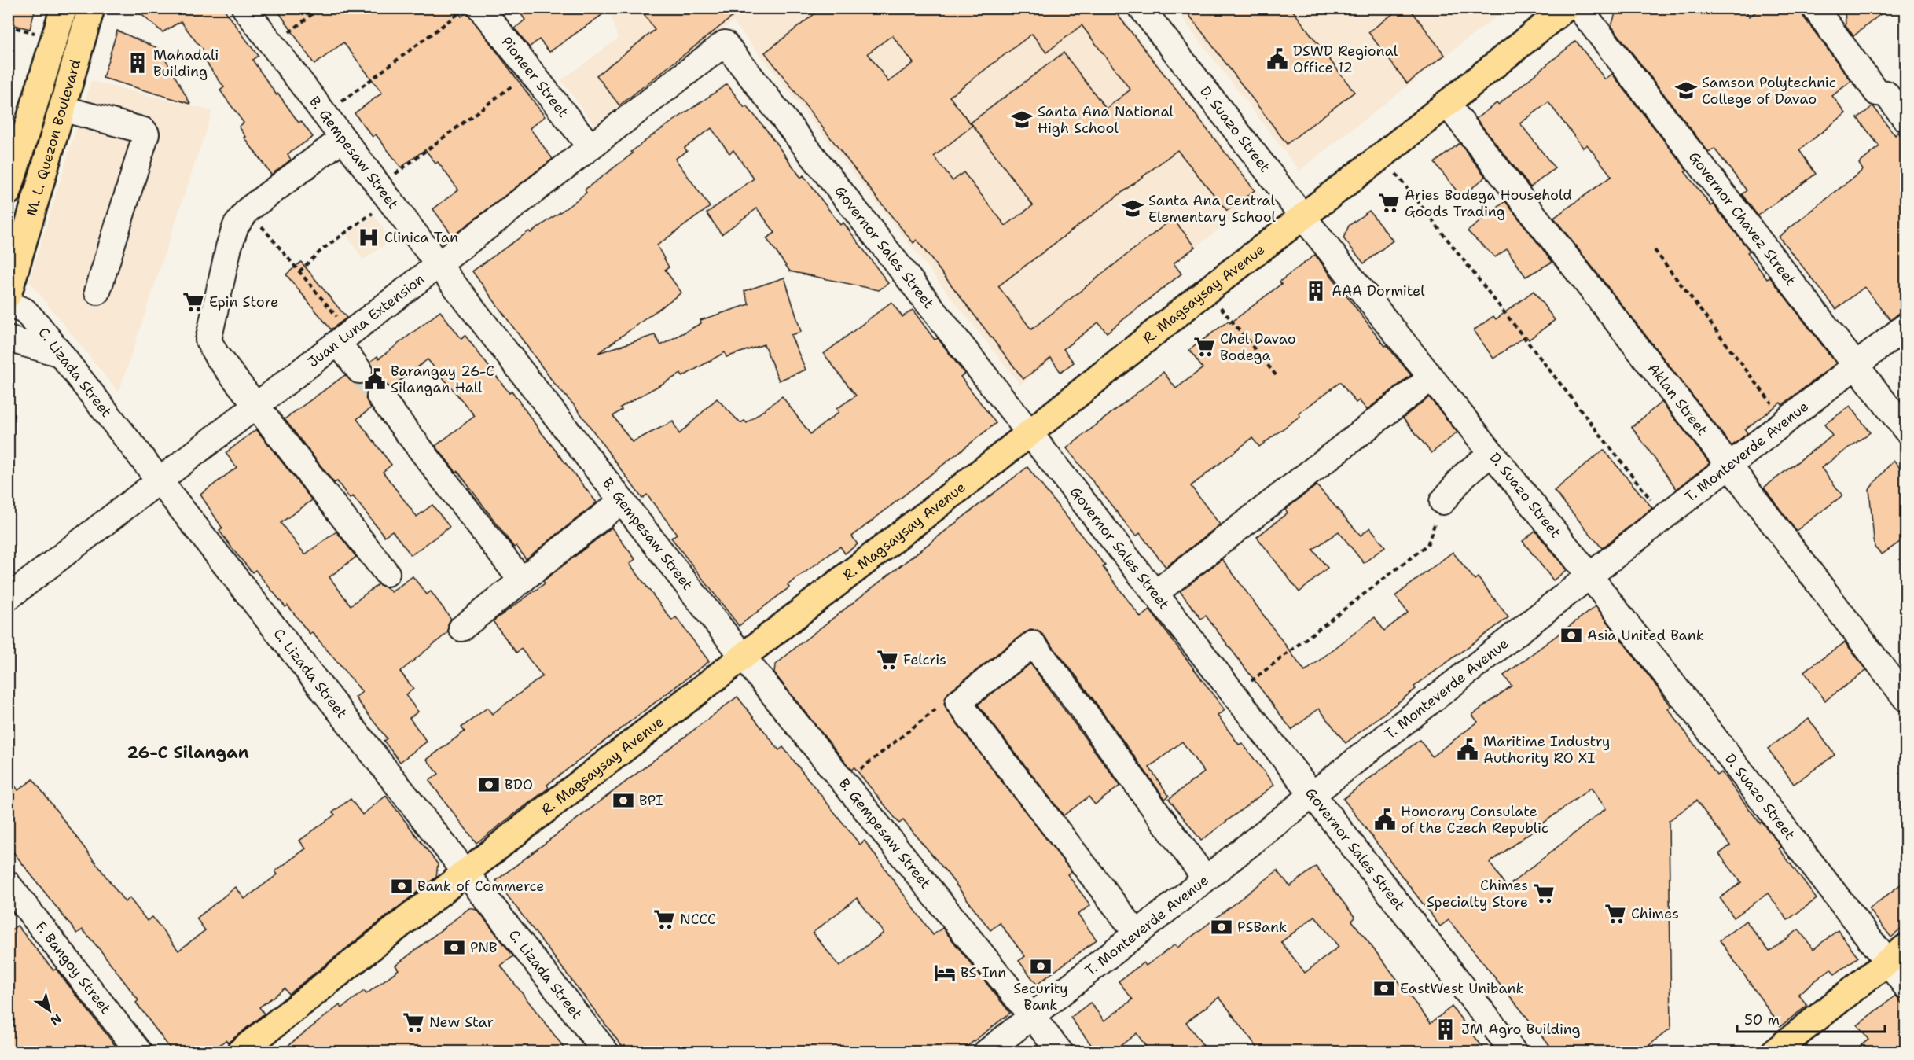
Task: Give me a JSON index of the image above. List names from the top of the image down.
{
  "streets": {
    "main road": ["M. L. Quezon Boulevard", "R. Magsaysay Avenue"],
    "street": [
      "Pioneer Street",
      "D. Suazo Street",
      "B. Gempesaw Street",
      "Governor Chavez Street",
      "Governor Sales Street",
      "Juan Luna Extension",
      "C. Lizada Street",
      "Aklan Street",
      "T. Monteverde Avenue",
      "F. Bangoy Street"
    ]
  },
  "crossings": [
    ["Pioneer Street", "Juan Luna Extension"],
    ["D. Suazo Street", "R. Magsaysay Avenue"],
    ["D. Suazo Street", "T. Monteverde Avenue"],
    ["B. Gempesaw Street", "R. Magsaysay Avenue"],
    ["B. Gempesaw Street", "Juan Luna Extension"],
    ["B. Gempesaw Street", "T. Monteverde Avenue"],
    ["Governor Chavez Street", "T. Monteverde Avenue"],
    ["Governor Sales Street", "R. Magsaysay Avenue"],
    ["Governor Sales Street", "Juan Luna Extension"],
    ["Governor Sales Street", "T. Monteverde Avenue"],
    ["R. Magsaysay Avenue", "C. Lizada Street"],
    ["R. Magsaysay Avenue", "Aklan Street"],
    ["Juan Luna Extension", "C. Lizada Street"],
    ["Aklan Street", "T. Monteverde Avenue"]
  ],
  "districts": ["26-C Silangan"],
  "places": {
    "public building": [
      "DSWD Regional Office 12",
      "Barangay 26-C Silangan Hall",
      "Maritime Industry Authority RO XI",
      "Honorary Consulate of the Czech Republic"
    ],
    "building": ["Mahadali Building", "AAA Dormitel", "JM Agro Building"],
    "school or university": ["Samson Polytechnic College of Davao", "Santa Ana National High School", "Santa Ana Central Elementary School"],
    "supermarket": [
      "Aries Bodega Household Goods Trading",
      "Epin Store",
      "Chel Davao Bodega",
      "Felcris",
      "Chimes Specialty Store",
      "Chimes",
      "NCCC",
      "New Star"
    ],
    "hospital": ["Clinica Tan"],
    "bank": [
      "Asia United Bank",
      "BDO",
      "BPI",
      "Bank of Commerce",
      "PSBank",
      "PNB",
      "Security Bank",
      "EastWest Unibank"
    ],
    "hotel": ["BS Inn"]
  },
  "scale_bar": "50 m",
  "north": "bottom right"
}
